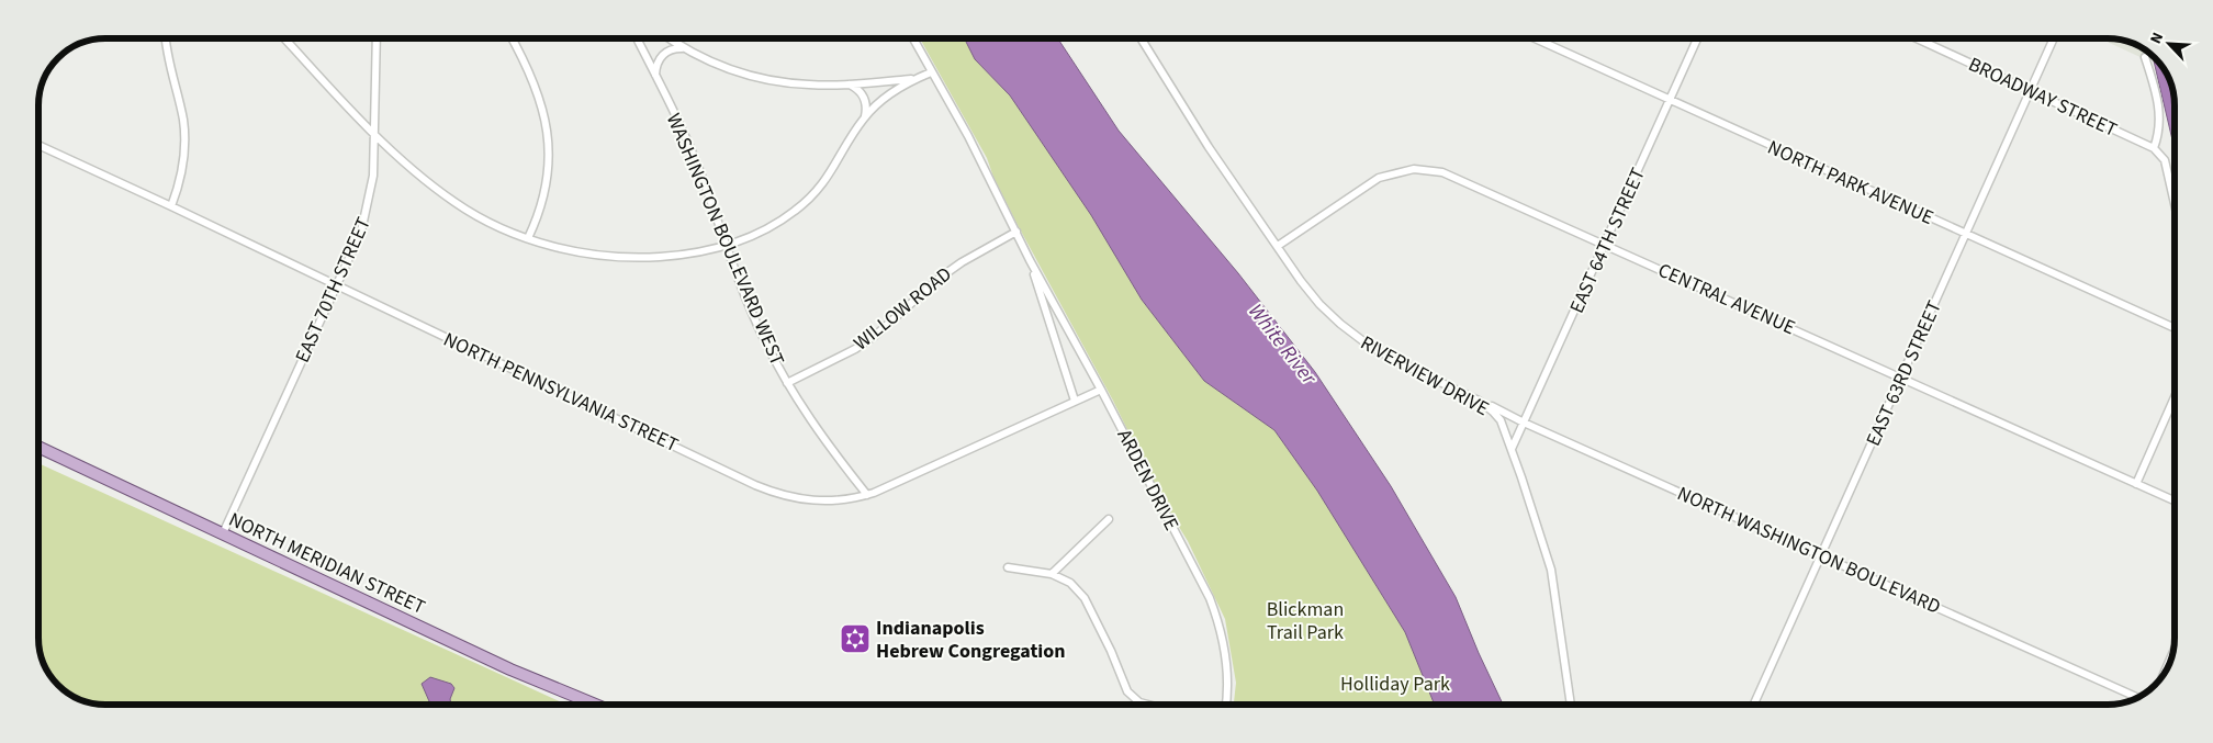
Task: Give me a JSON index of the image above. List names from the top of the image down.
{
  "streets": {
    "main road": ["NORTH MERIDIAN STREET"],
    "street": [
      "BROADWAY STREET",
      "NORTH PARK AVENUE",
      "WASHINGTON BOULEVARD WEST",
      "EAST 64TH STREET",
      "EAST 70TH STREET",
      "CENTRAL AVENUE",
      "WILLOW ROAD",
      "EAST 63RD STREET",
      "RIVERVIEW DRIVE",
      "NORTH PENNSYLVANIA STREET",
      "ARDEN DRIVE",
      "NORTH WASHINGTON BOULEVARD"
    ]
  },
  "crossings": [
    ["BROADWAY STREET", "EAST 63RD STREET"],
    ["NORTH PARK AVENUE", "EAST 64TH STREET"],
    ["NORTH PARK AVENUE", "EAST 63RD STREET"],
    ["WASHINGTON BOULEVARD WEST", "WILLOW ROAD"],
    ["WASHINGTON BOULEVARD WEST", "NORTH PENNSYLVANIA STREET"],
    ["EAST 64TH STREET", "CENTRAL AVENUE"],
    ["EAST 64TH STREET", "RIVERVIEW DRIVE"],
    ["EAST 64TH STREET", "NORTH WASHINGTON BOULEVARD"],
    ["EAST 70TH STREET", "NORTH PENNSYLVANIA STREET"],
    ["EAST 70TH STREET", "NORTH MERIDIAN STREET"],
    ["CENTRAL AVENUE", "EAST 63RD STREET"],
    ["CENTRAL AVENUE", "RIVERVIEW DRIVE"],
    ["WILLOW ROAD", "ARDEN DRIVE"],
    ["EAST 63RD STREET", "NORTH WASHINGTON BOULEVARD"],
    ["RIVERVIEW DRIVE", "NORTH WASHINGTON BOULEVARD"],
    ["NORTH PENNSYLVANIA STREET", "ARDEN DRIVE"]
  ],
  "water": ["White River"],
  "parks": ["Blickman Trail Park", "Holliday Park"],
  "places": {
    "synagogue": ["Indianapolis Hebrew Congregation"]
  },
  "north": "top left"
}
